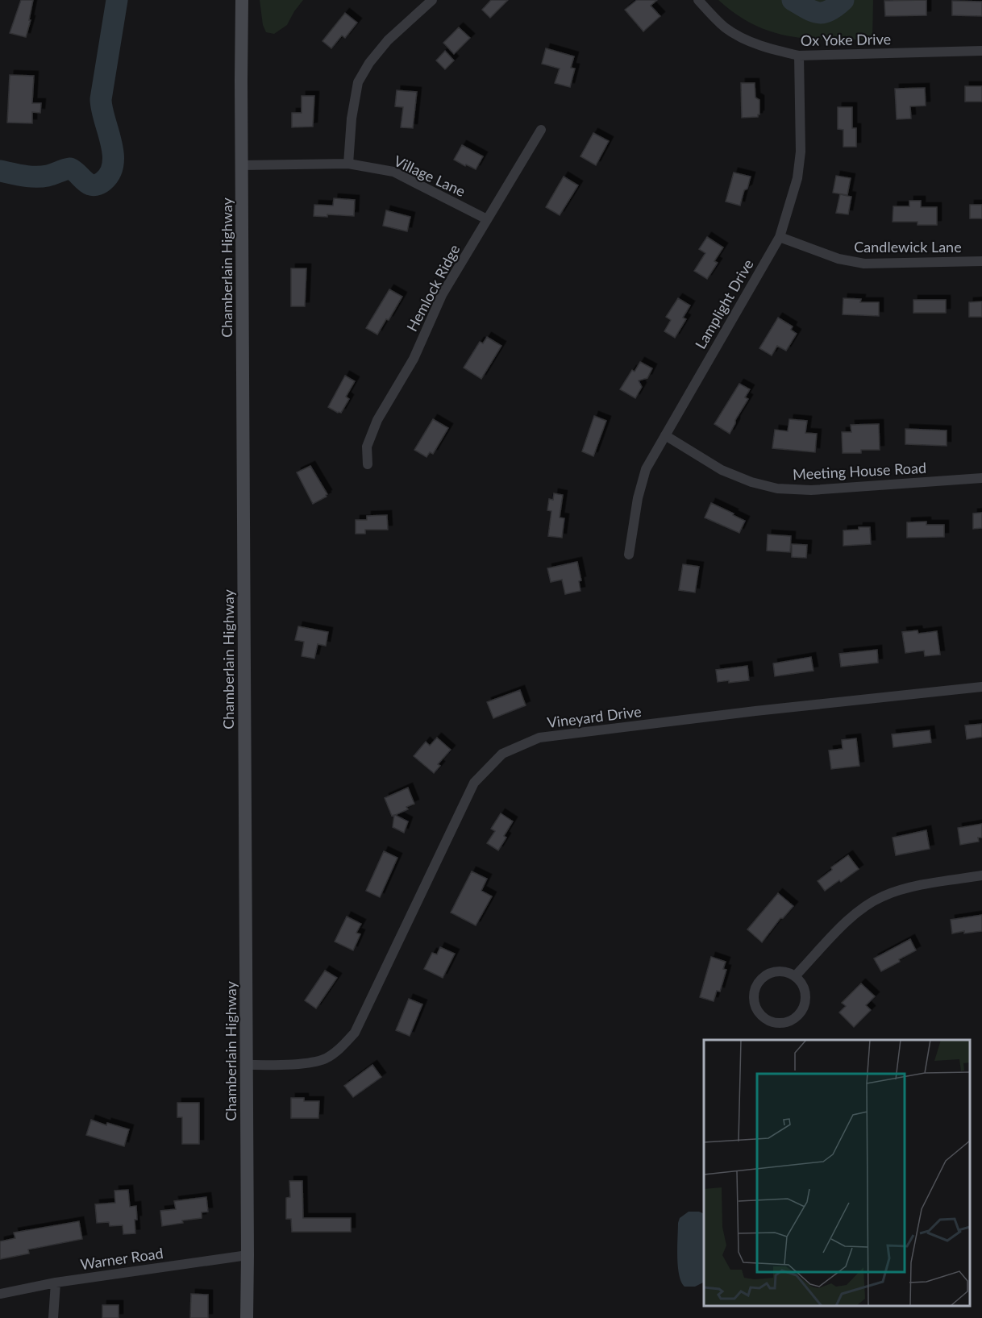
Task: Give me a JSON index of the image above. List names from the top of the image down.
{
  "streets": {
    "main road": ["Chamberlain Highway"],
    "street": [
      "Ox Yoke Drive",
      "Village Lane",
      "Candlewick Lane",
      "Hemlock Ridge",
      "Lamplight Drive",
      "Meeting House Road",
      "Vineyard Drive",
      "Warner Road"
    ]
  },
  "crossings": [
    ["Ox Yoke Drive", "Lamplight Drive"],
    ["Village Lane", "Chamberlain Highway"],
    ["Village Lane", "Hemlock Ridge"],
    ["Candlewick Lane", "Lamplight Drive"],
    ["Chamberlain Highway", "Vineyard Drive"],
    ["Chamberlain Highway", "Warner Road"],
    ["Lamplight Drive", "Meeting House Road"]
  ]
}
